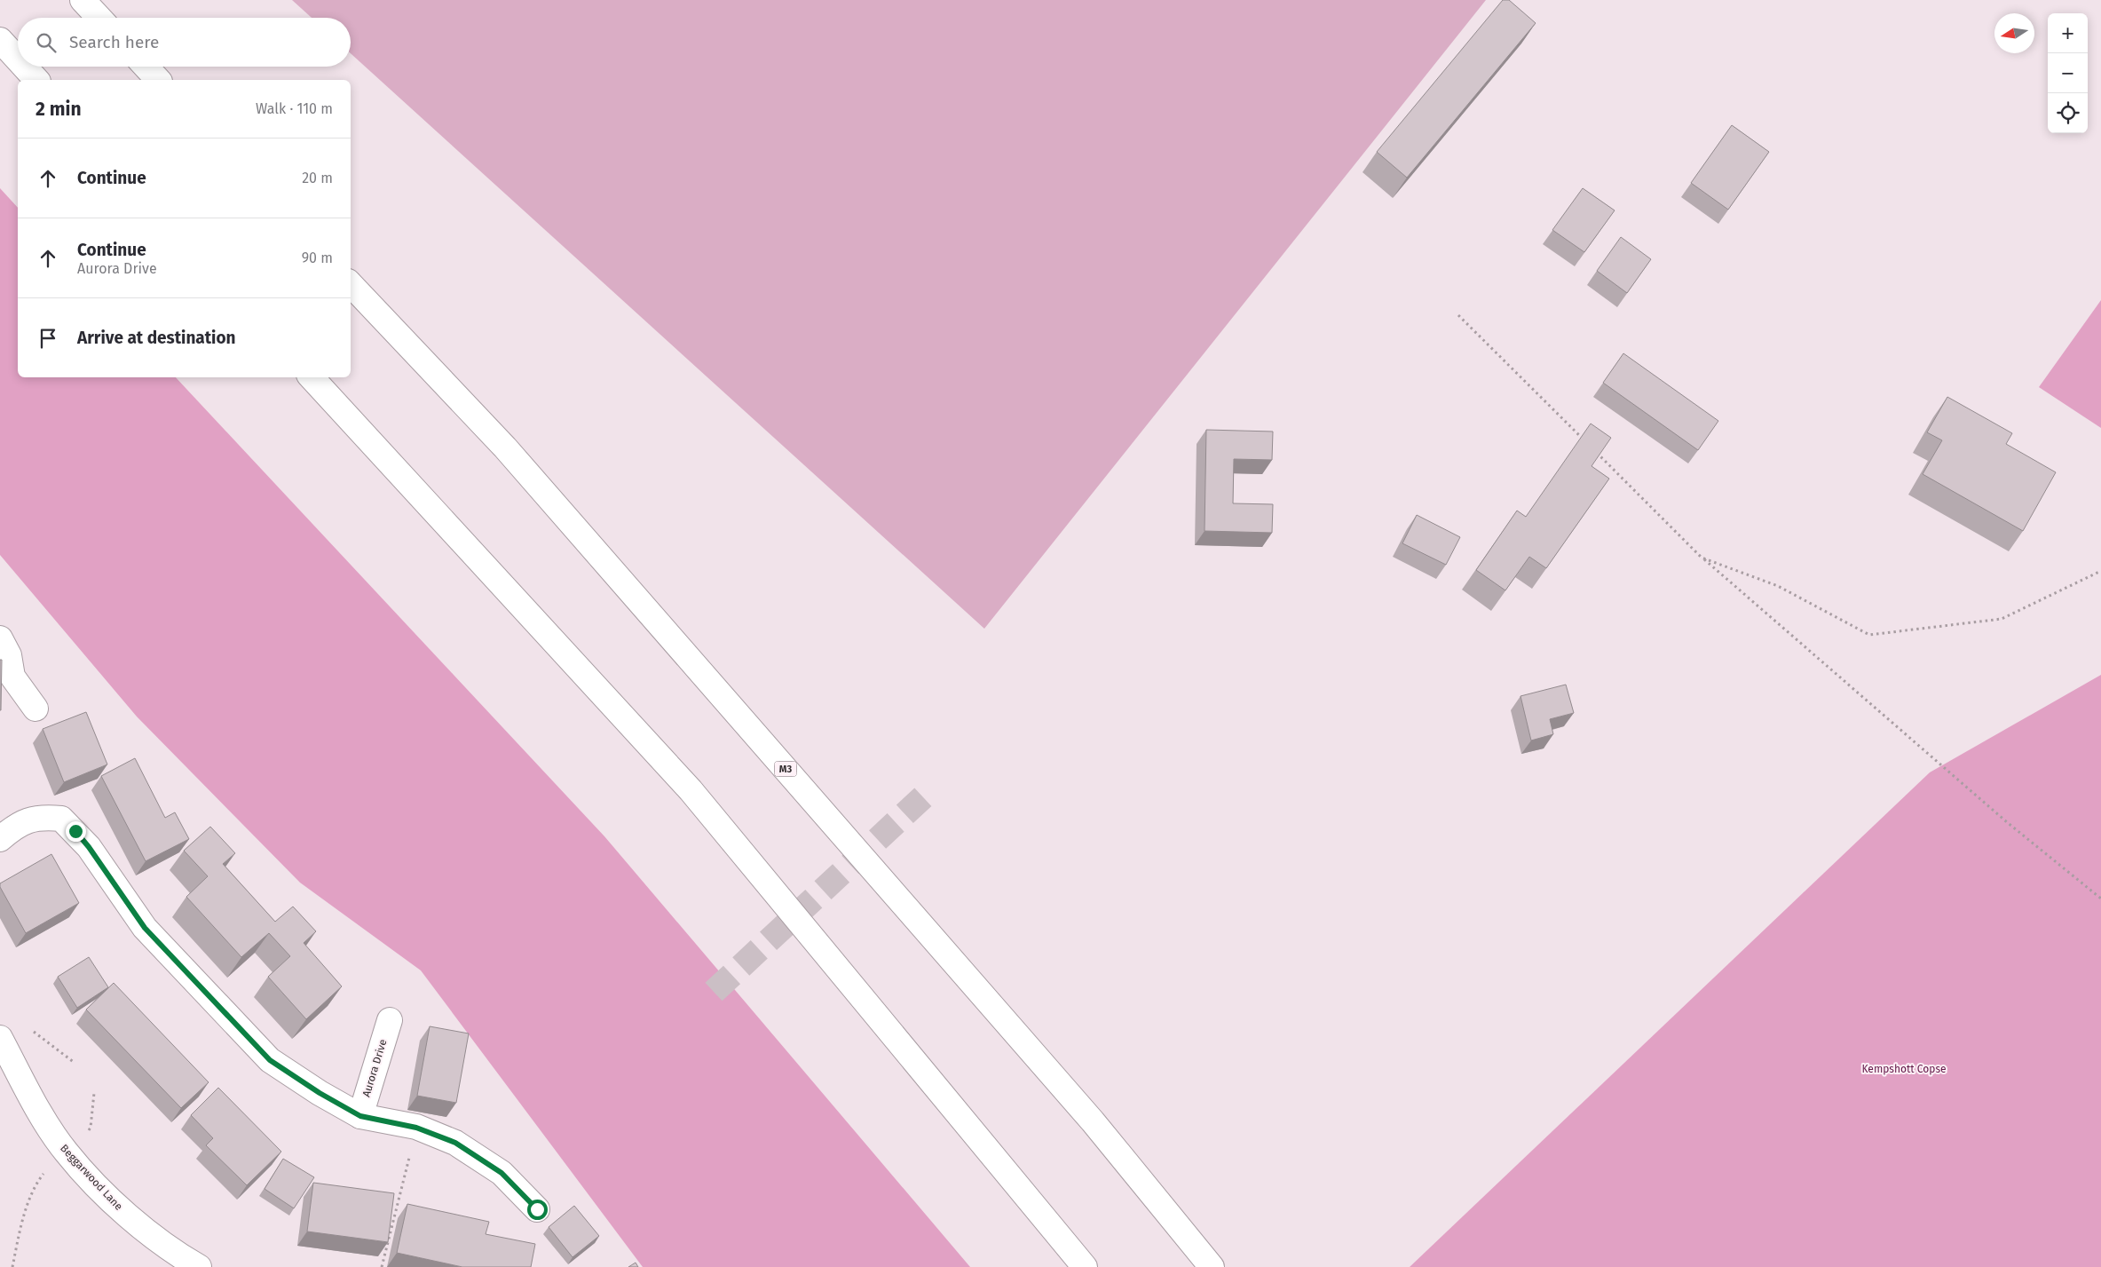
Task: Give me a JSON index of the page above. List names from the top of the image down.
{
  "streets": {
    "main road": ["M3", "Aurora Drive", "Beggarwood Lane"]
  },
  "parks": ["Kempshott Copse"],
  "north": "left",
  "page": {
    "map_buttons": ["+", "−"],
    "search": "Search here",
    "heading": ["2 min", "Walk · 110 m"],
    "list": [
      ["Continue", "20 m"],
      ["Continue", "Aurora Drive", "90 m"],
      "Arrive at destination"
    ]
  }
}
